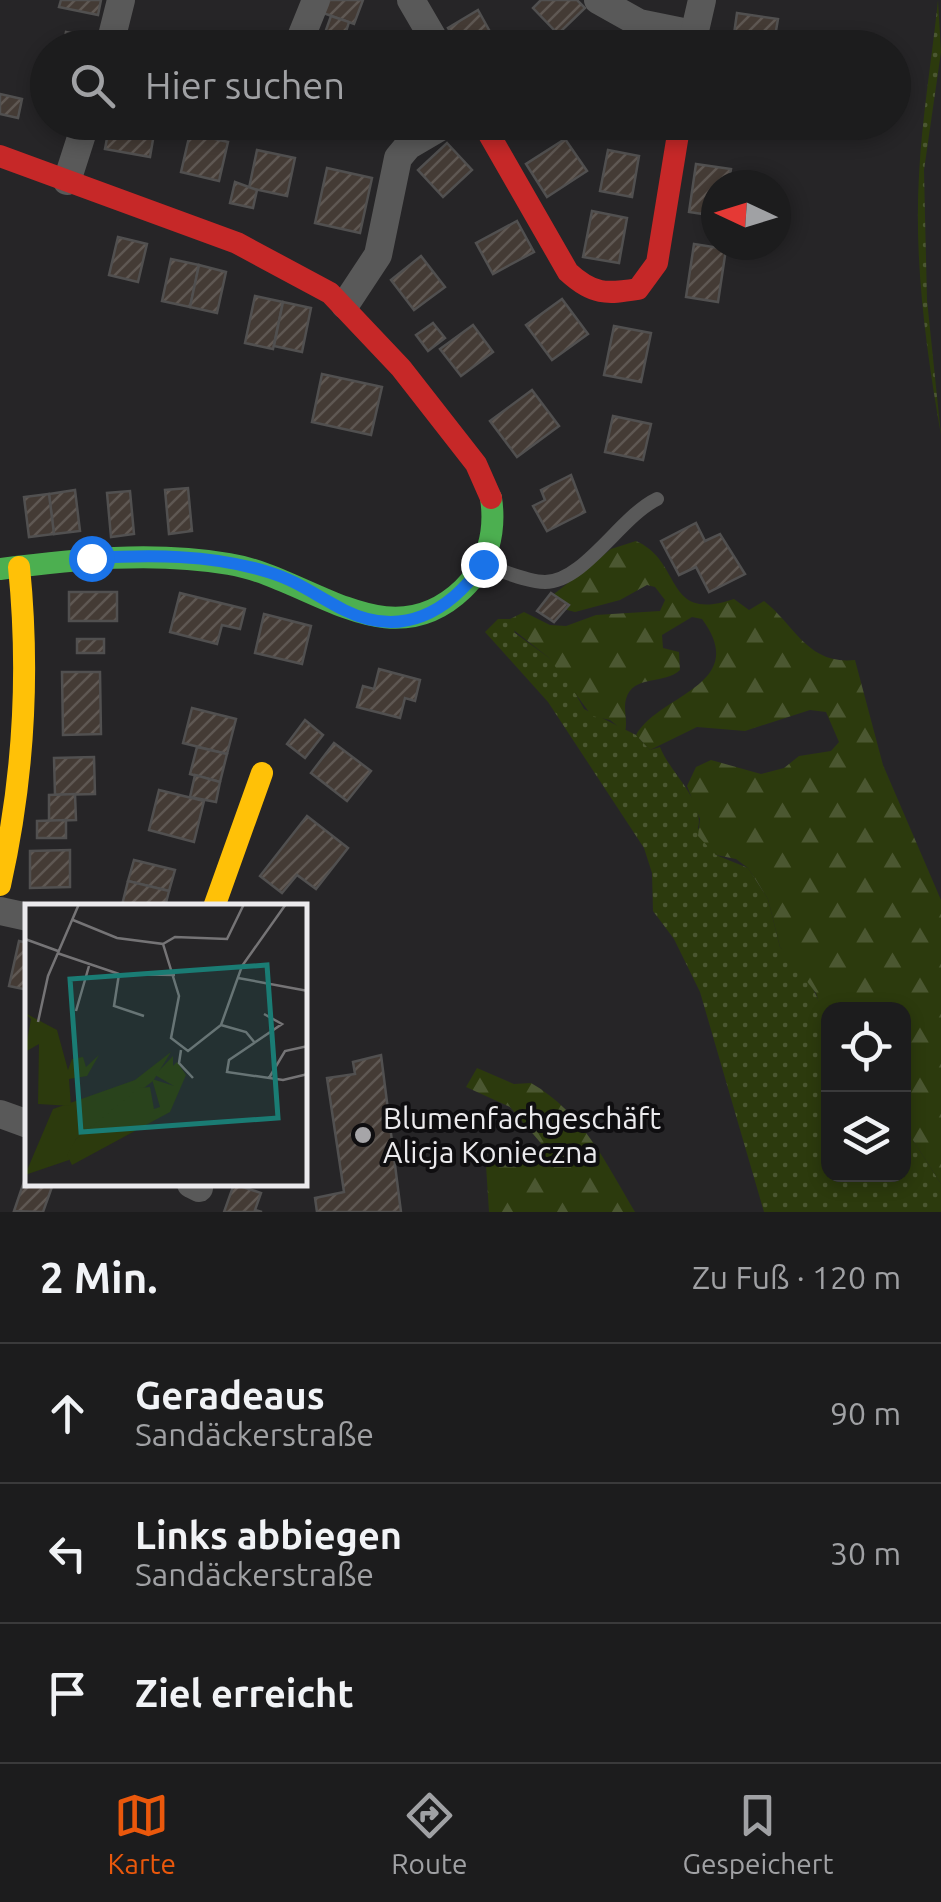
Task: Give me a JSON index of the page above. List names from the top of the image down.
{
  "places": ["Blumenfachgeschäft Alicja Konieczna"],
  "north": "left",
  "page": {
    "search": "Hier suchen",
    "heading": ["2 Min.", "Zu Fuß · 120 m"],
    "list": [
      ["Geradeaus", "Sandäckerstraße", "90 m"],
      ["Links abbiegen", "Sandäckerstraße", "30 m"],
      "Ziel erreicht"
    ],
    "nav": ["Karte", "Route", "Gespeichert"]
  }
}
